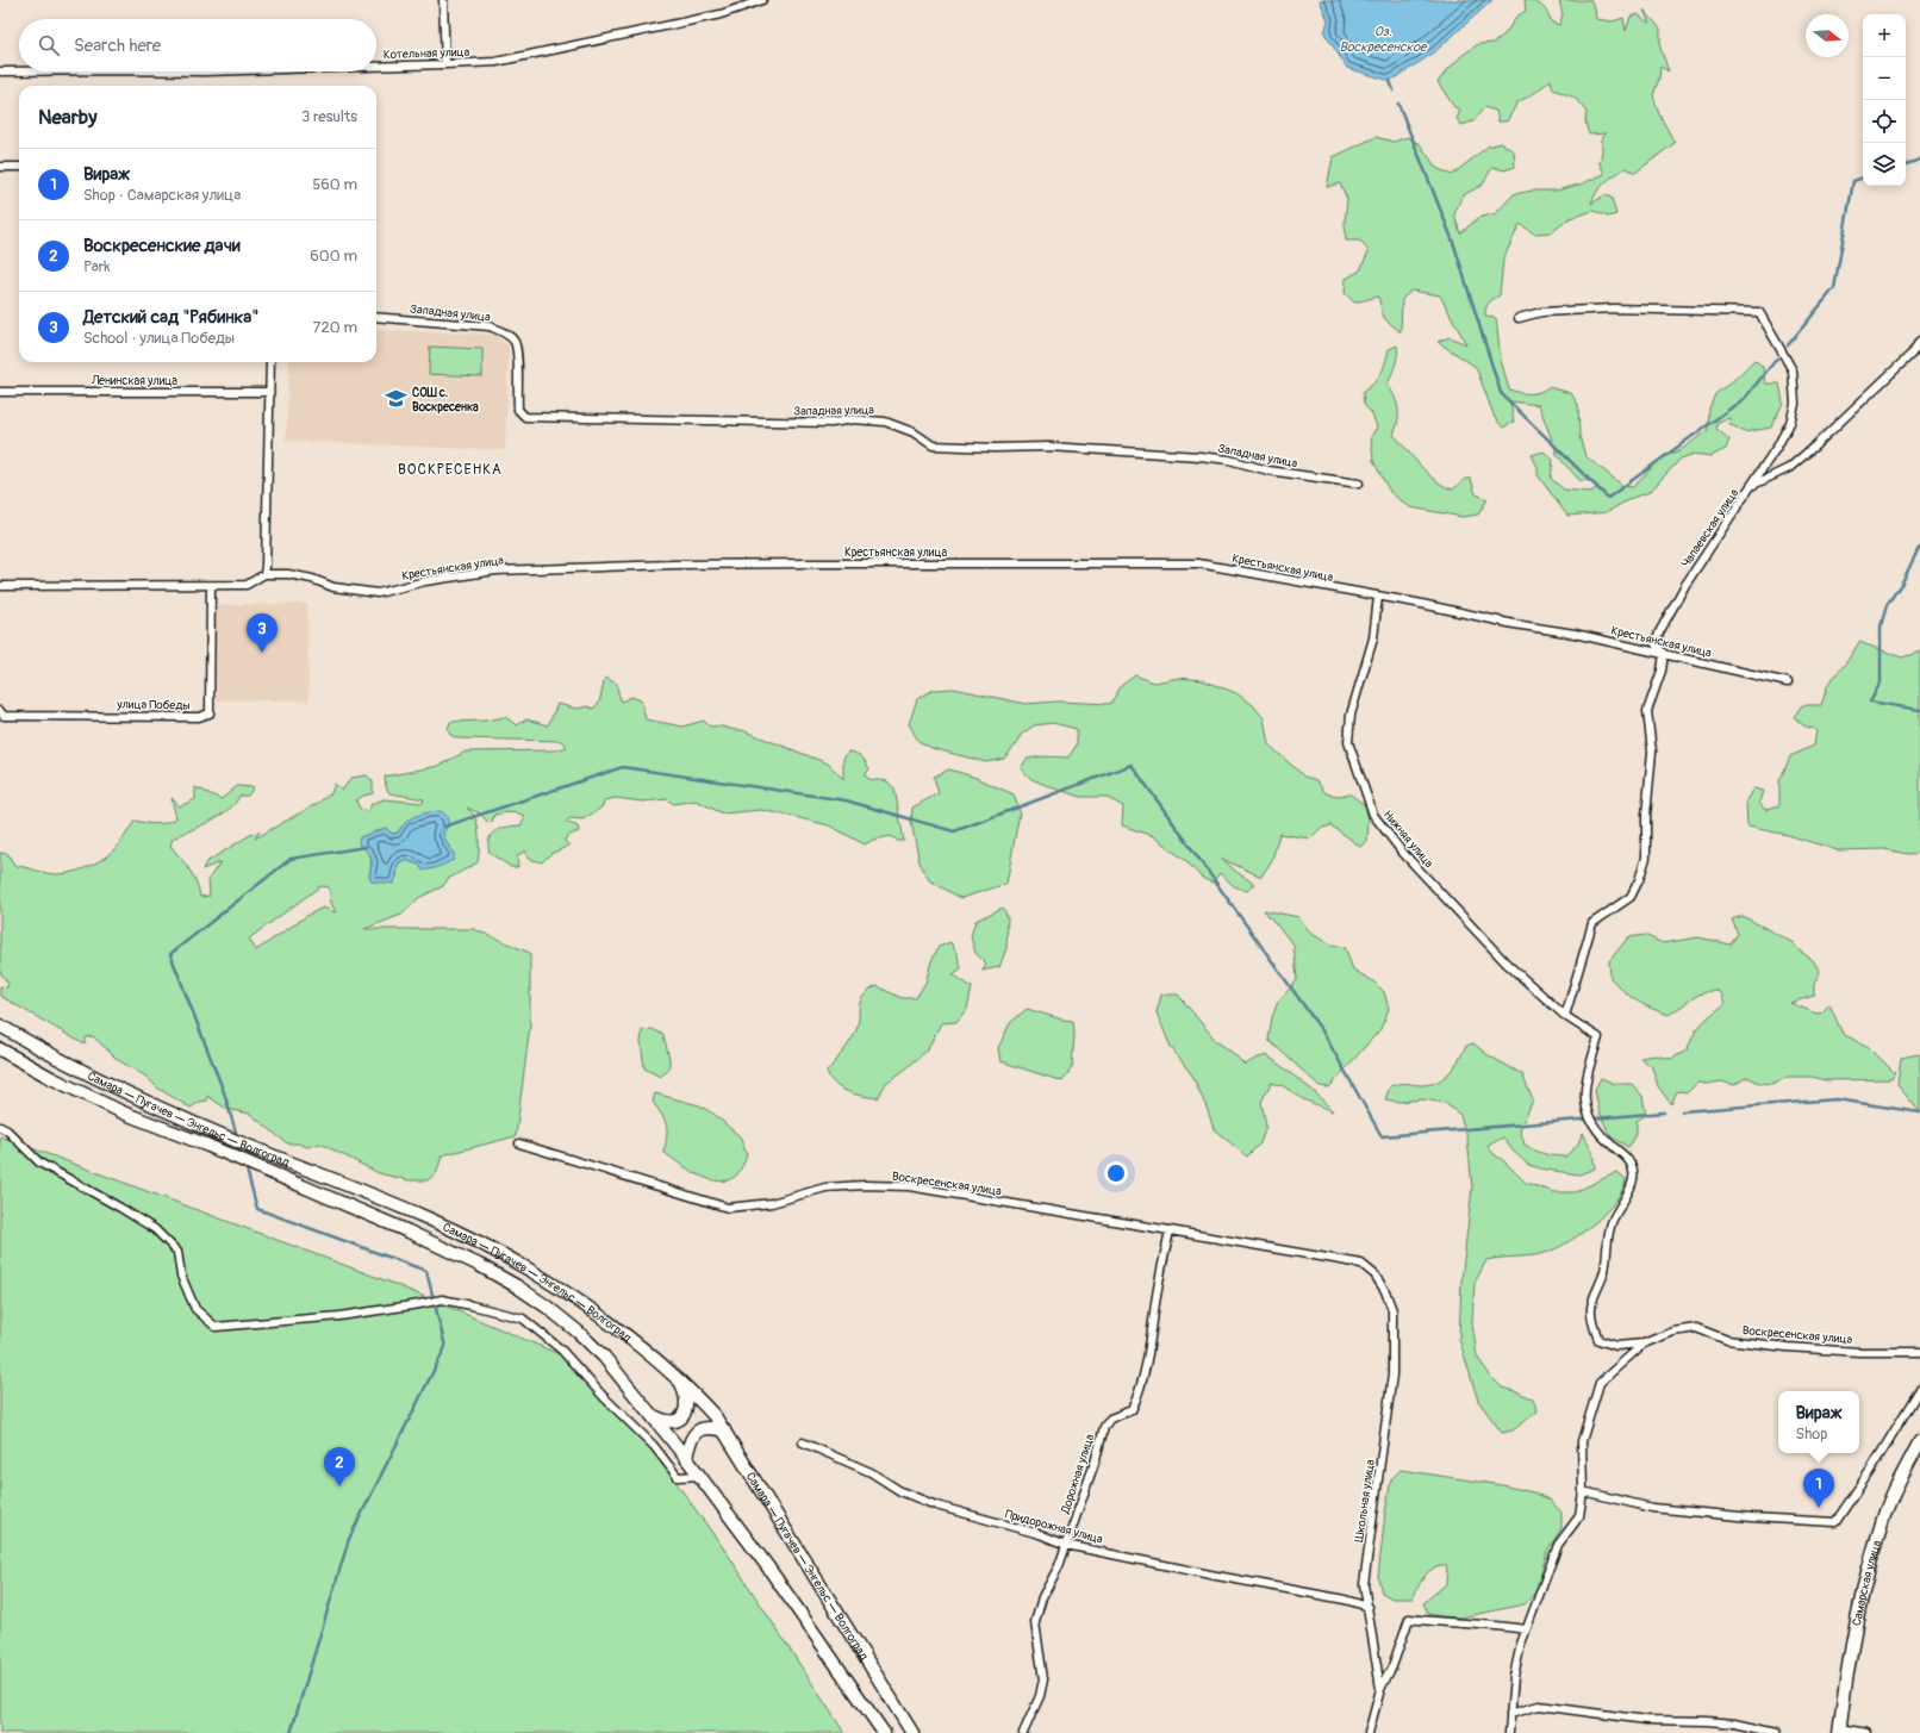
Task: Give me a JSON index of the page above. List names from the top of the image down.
{
  "streets": {
    "main road": ["Самара — Пугачев — Энгельс — Волгоград", "Самарская улица"],
    "street": [
      "Котельная улица",
      "Западная улица",
      "Ленинская улица",
      "Чапаевская улица",
      "Крестьянская улица",
      "улица Победы",
      "Нижняя улица",
      "Воскресенская улица",
      "Дорожная улица",
      "Школьная улица",
      "Придорожная улица"
    ]
  },
  "crossings": [
    ["Чапаевская улица", "Крестьянская улица"],
    ["Крестьянская улица", "улица Победы"],
    ["Крестьянская улица", "Нижняя улица"],
    ["Нижняя улица", "Воскресенская улица"],
    ["Воскресенская улица", "Дорожная улица"],
    ["Воскресенская улица", "Школьная улица"],
    ["Дорожная улица", "Придорожная улица"],
    ["Школьная улица", "Придорожная улица"]
  ],
  "districts": ["ВОСКРЕСЕНКА"],
  "water": ["Оз. Воскресенское"],
  "places": {
    "school or university": ["СОШ с. Воскресенка"]
  },
  "north": "right",
  "page": {
    "map_buttons": ["+", "−"],
    "search": "Search here",
    "heading": ["Nearby", "3 results"],
    "list": [
      {
        "mark": "1",
        "name": "Вираж",
        "note": "Shop · Самарская улица",
        "value": "560 m"
      },
      {
        "mark": "2",
        "name": "Воскресенские дачи",
        "note": "Park",
        "value": "600 m"
      },
      {
        "mark": "3",
        "name": "Детский сад \"Рябинка\"",
        "note": "School · улица Победы",
        "value": "720 m"
      }
    ],
    "pins": ["3", "2", "1"],
    "popup": ["Вираж", "Shop"]
  }
}
